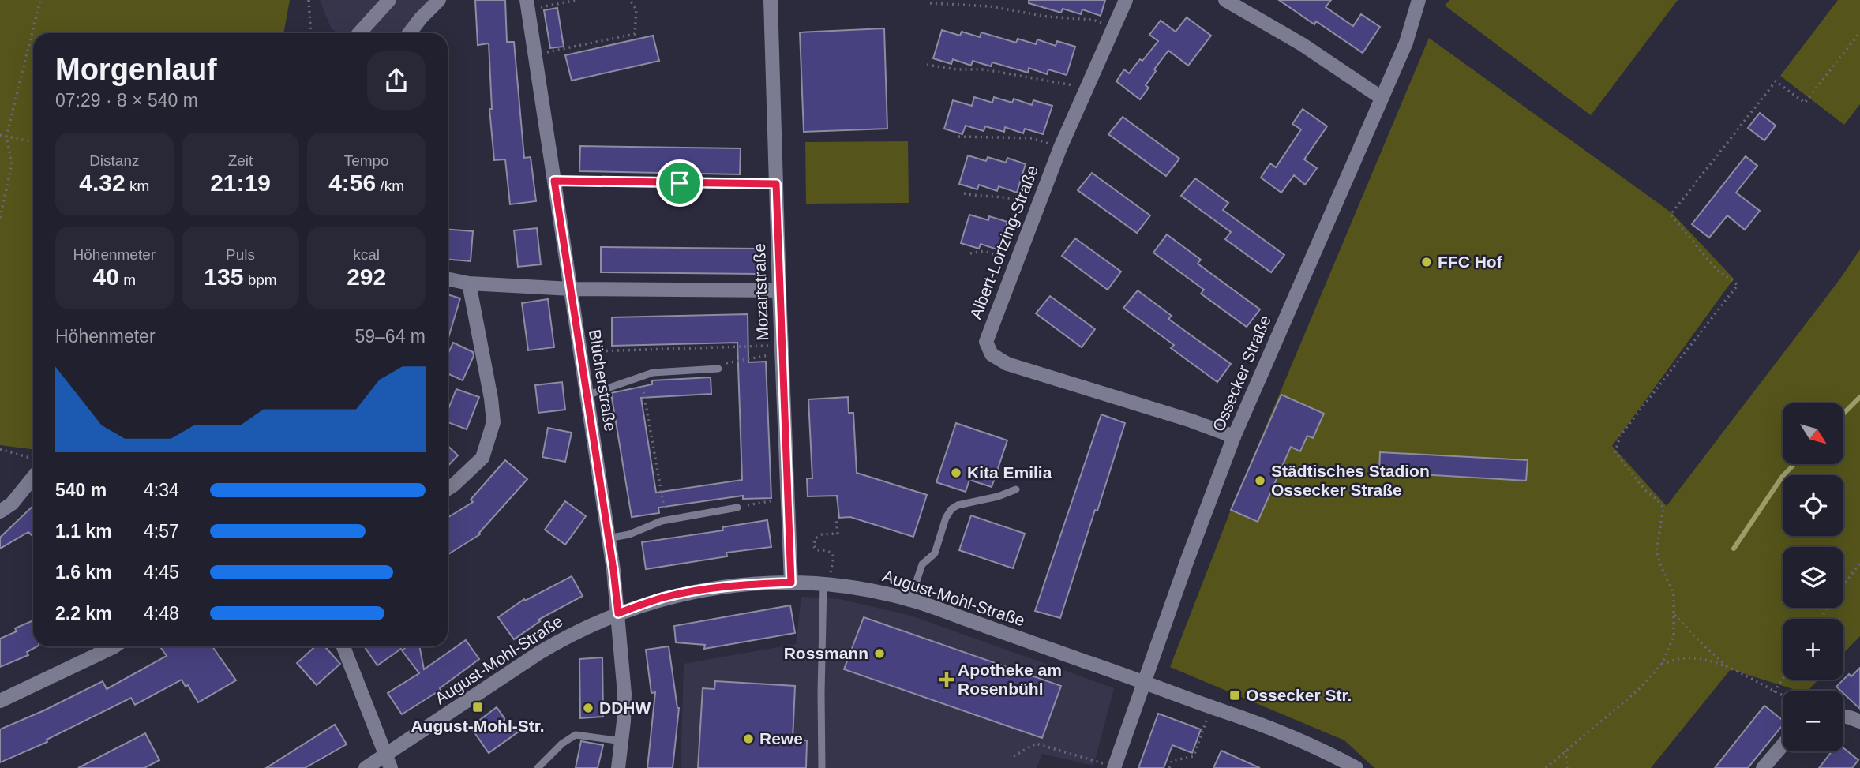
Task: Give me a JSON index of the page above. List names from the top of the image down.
{
  "streets": {
    "street": [
      "Albert-Lortzing-Straße",
      "Mozartstraße",
      "Ossecker Straße",
      "Blücherstraße",
      "August-Mohl-Straße"
    ]
  },
  "crossings": [
    ["Albert-Lortzing-Straße", "Ossecker Straße"],
    ["Mozartstraße", "August-Mohl-Straße"],
    ["Ossecker Straße", "August-Mohl-Straße"],
    ["Blücherstraße", "August-Mohl-Straße"]
  ],
  "places": {
    "other": [
      "FFC Hof",
      "Kita Emilia",
      "Städtisches Stadion Ossecker Straße",
      "Rossmann",
      "DDHW",
      "Rewe"
    ],
    "health": ["Apotheke am Rosenbühl"],
    "transit": ["Ossecker Str.", "August-Mohl-Str."]
  },
  "north": "bottom right",
  "page": {
    "heading": ["Morgenlauf", "07:29 · 8 × 540 m"],
    "stats": [
      ["Distanz", "4.32 km"],
      ["Zeit", "21:19"],
      ["Tempo", "4:56 /km"],
      ["Höhenmeter", "40 m"],
      ["Puls", "135 bpm"],
      ["kcal", "292"]
    ],
    "chart": ["Höhenmeter", "59–64 m"],
    "map_buttons": ["+", "−"],
    "list": [
      {
        "name": "540 m",
        "note": "4:34"
      },
      {
        "name": "1.1 km",
        "note": "4:57"
      },
      {
        "name": "1.6 km",
        "note": "4:45"
      },
      {
        "name": "2.2 km",
        "note": "4:48"
      }
    ]
  }
}
